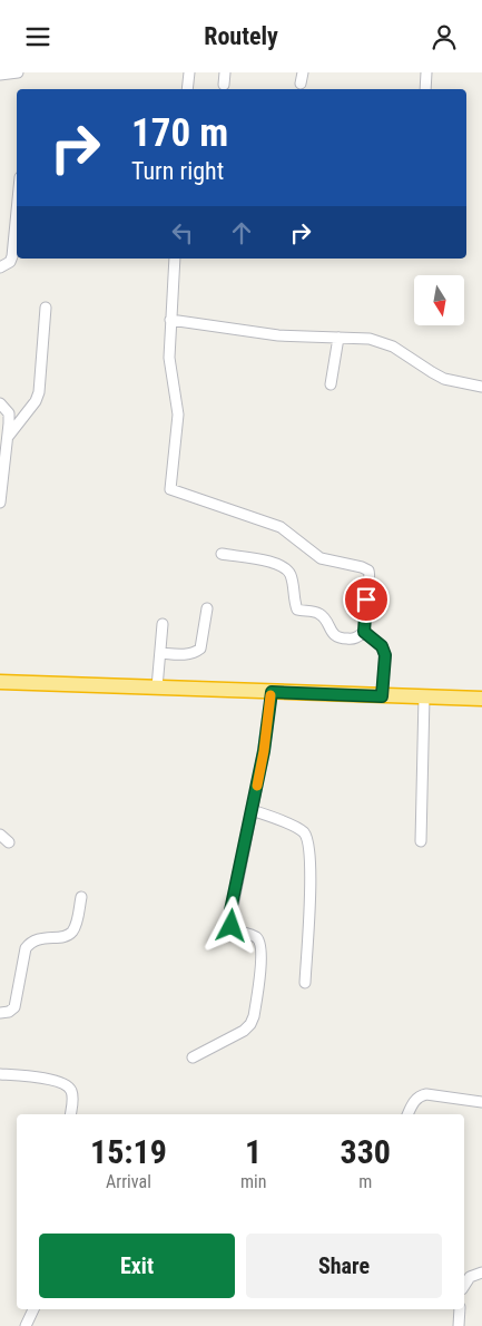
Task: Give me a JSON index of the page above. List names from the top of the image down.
{
  "north": "bottom",
  "page": {
    "header": "Routely",
    "turn": ["170 m", "Turn right"],
    "eta": [
      "15:19",
      "Arrival",
      "1",
      "min",
      "330",
      "m"
    ],
    "buttons": ["Exit", "Share"]
  }
}
